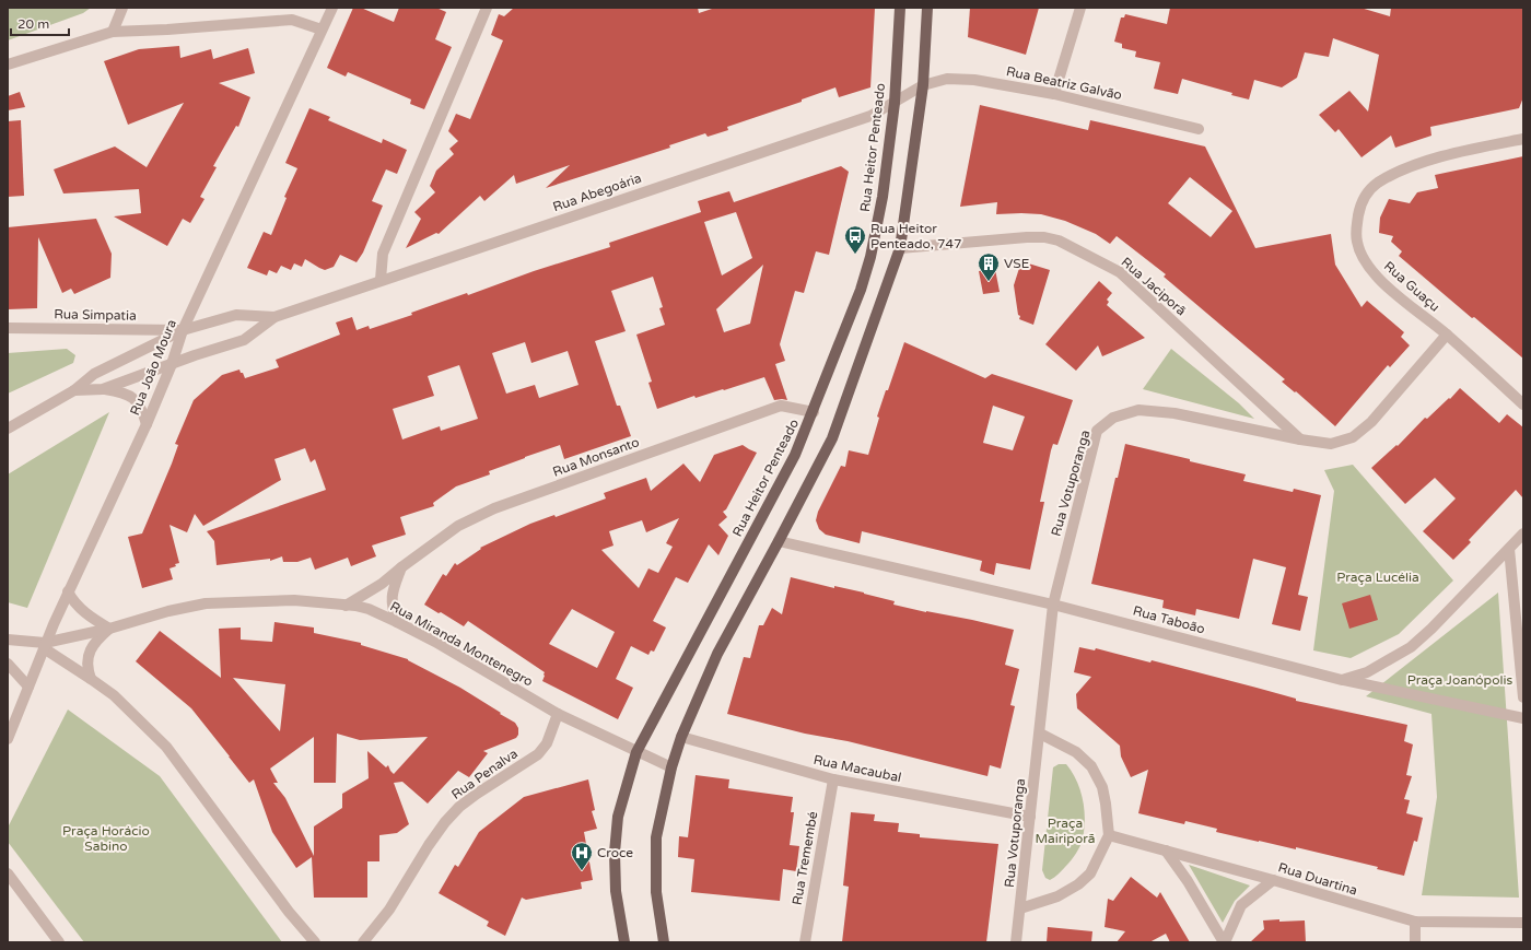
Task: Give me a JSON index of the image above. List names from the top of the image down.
{
  "streets": {
    "main road": ["Rua Heitor Penteado"],
    "street": [
      "Rua Beatriz Galvão",
      "Rua Abegoária",
      "Rua Jaciporã",
      "Rua Guaçu",
      "Rua Simpatia",
      "Rua João Moura",
      "Rua Monsanto",
      "Rua Votuporanga",
      "Rua Taboão",
      "Rua Miranda Montenegro",
      "Rua Macaubal",
      "Rua Penalva",
      "Rua Tremembé",
      "Rua Duartina"
    ]
  },
  "crossings": [
    ["Rua Beatriz Galvão", "Rua Abegoária"],
    ["Rua Heitor Penteado", "Rua Abegoária"],
    ["Rua Heitor Penteado", "Rua Monsanto"],
    ["Rua Heitor Penteado", "Rua Miranda Montenegro"],
    ["Rua Abegoária", "Rua Simpatia"],
    ["Rua Abegoária", "Rua João Moura"],
    ["Rua Jaciporã", "Rua Votuporanga"],
    ["Rua Guaçu", "Rua Votuporanga"],
    ["Rua Simpatia", "Rua João Moura"],
    ["Rua João Moura", "Rua Miranda Montenegro"],
    ["Rua Monsanto", "Rua Miranda Montenegro"],
    ["Rua Votuporanga", "Rua Taboão"],
    ["Rua Votuporanga", "Rua Macaubal"],
    ["Rua Miranda Montenegro", "Rua Penalva"],
    ["Rua Macaubal", "Rua Tremembé"]
  ],
  "parks": [
    "Praça Lucélia",
    "Praça Joanópolis",
    "Praça Mairiporã",
    "Praça Horácio Sabino"
  ],
  "places": {
    "bus stop": ["Rua Heitor Penteado, 747"],
    "building": ["VSE"],
    "hospital": ["Croce"]
  },
  "scale_bar": "20 m"
}
